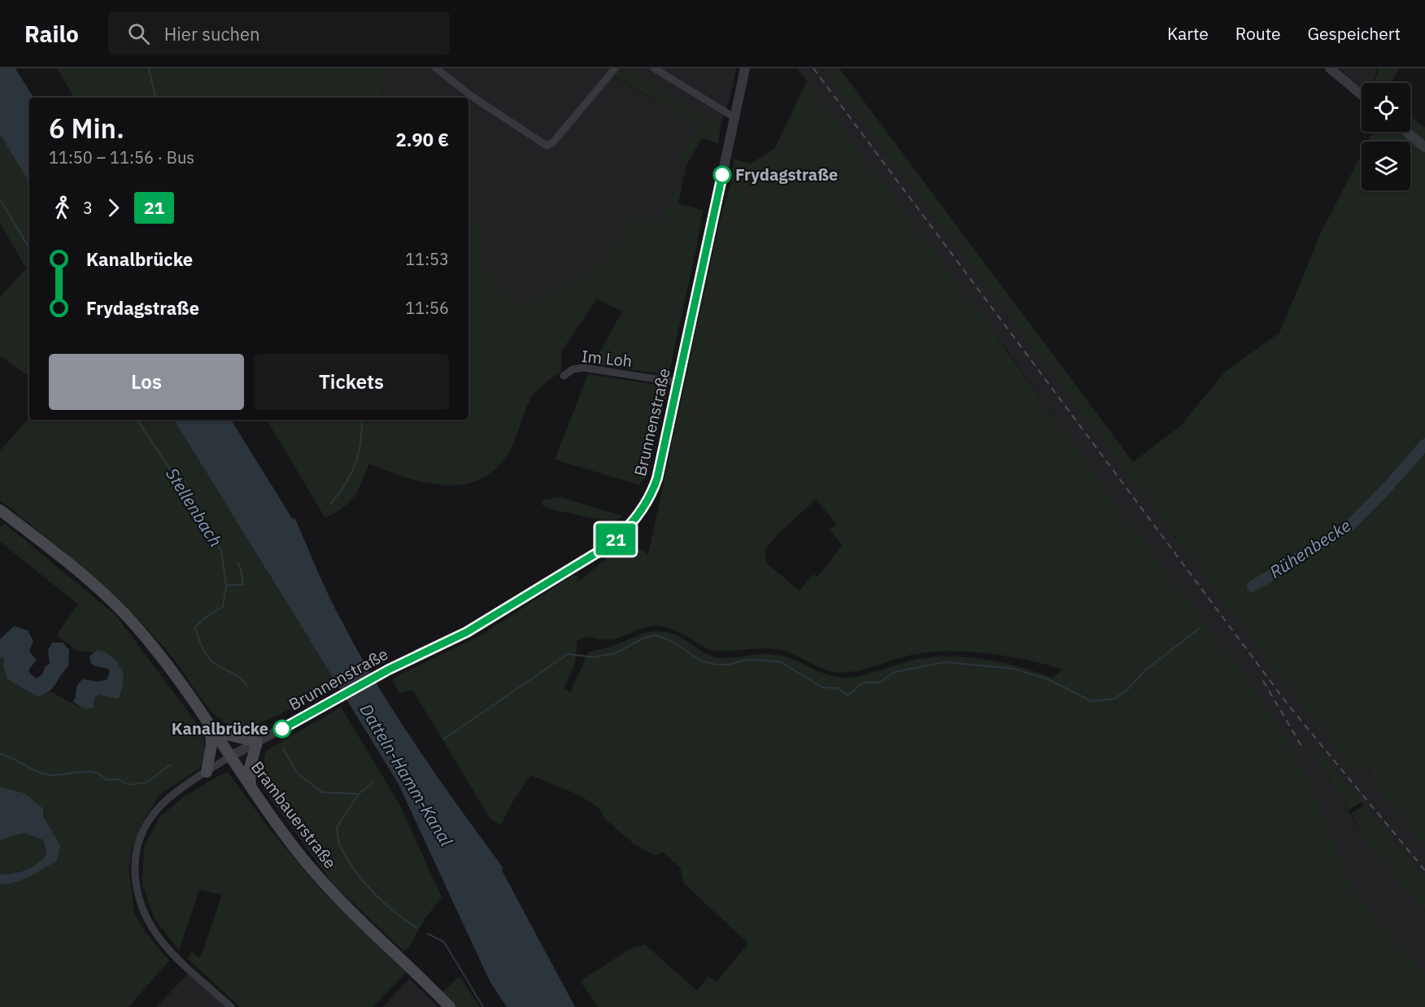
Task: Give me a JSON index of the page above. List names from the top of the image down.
{
  "streets": {
    "main road": ["Brambauerstraße"],
    "street": ["Im Loh", "Brunnenstraße"]
  },
  "crossings": [
    ["Im Loh", "Brunnenstraße"],
    ["Brunnenstraße", "Brambauerstraße"]
  ],
  "water": ["Stellenbach", "Rühenbecke", "Datteln-Hamm-Kanal"],
  "places": ["Frydagstraße", "Kanalbrücke"],
  "lines": ["bus line 21"],
  "page": {
    "header": "Railo",
    "search": "Hier suchen",
    "nav": ["Karte", "Route", "Gespeichert"],
    "on_map": "21",
    "heading": ["6 Min.", "11:50 – 11:56 · Bus", "2.90 €"],
    "legs": ["3", "21"],
    "list": [
      {
        "name": "Kanalbrücke",
        "value": "11:53"
      },
      {
        "name": "Frydagstraße",
        "value": "11:56"
      }
    ],
    "buttons": ["Los", "Tickets"]
  }
}
